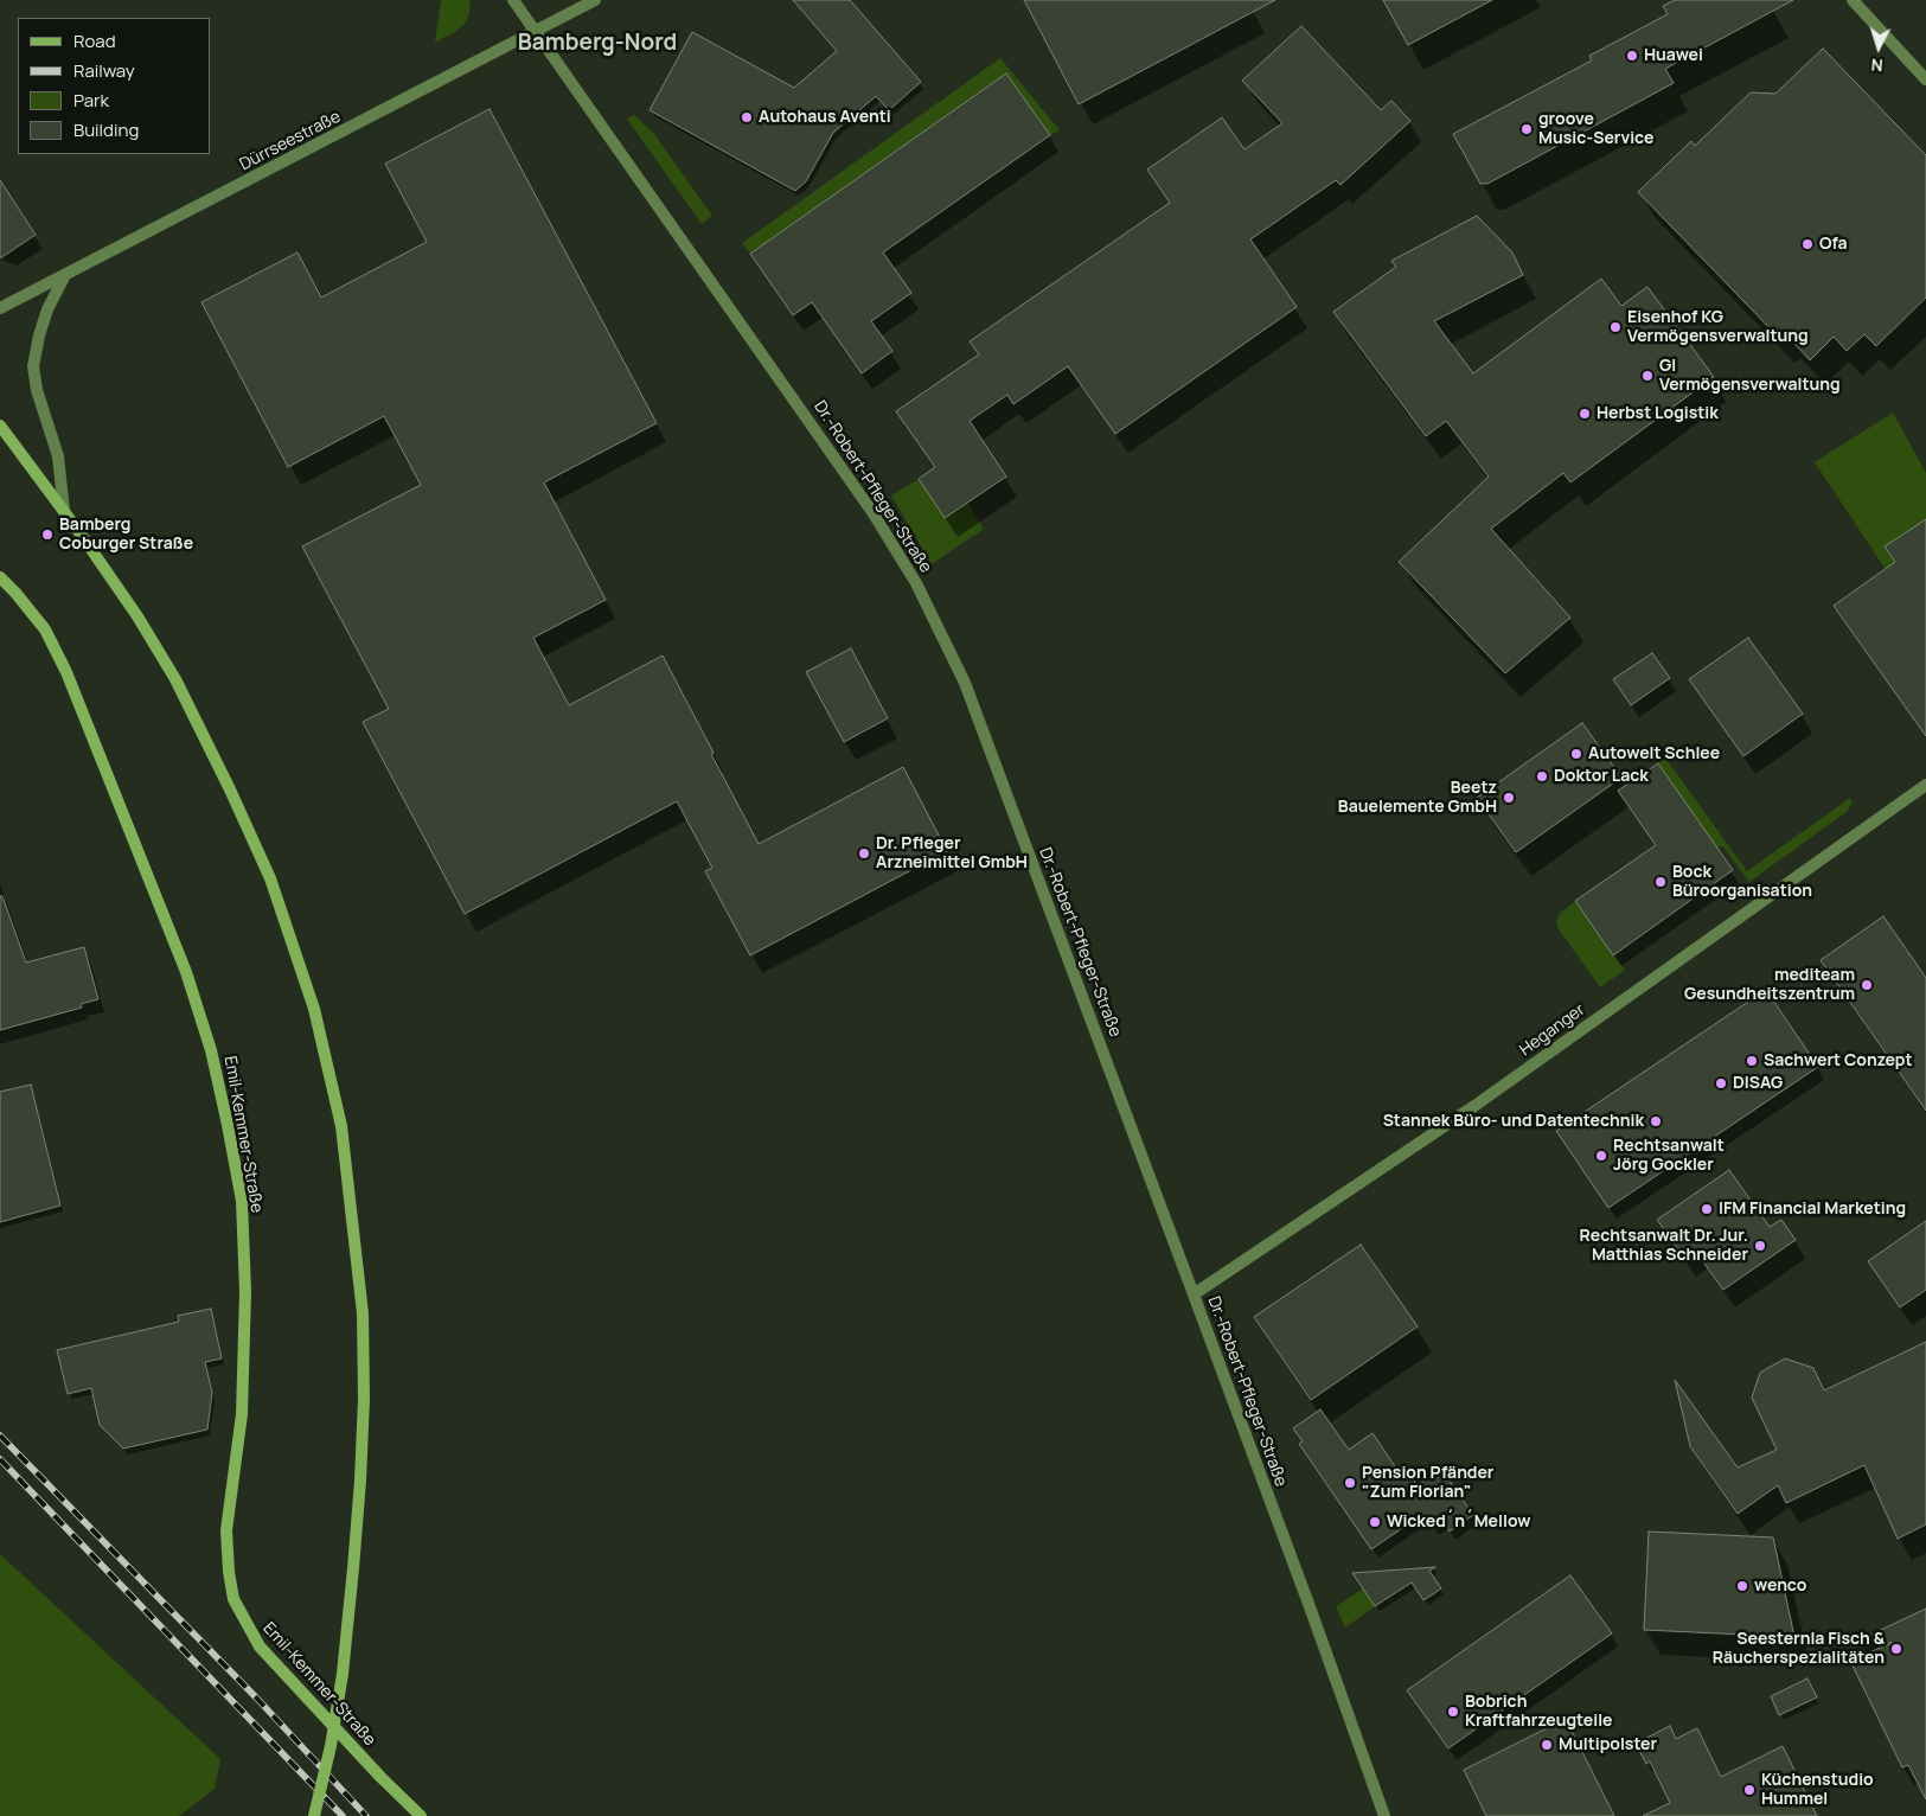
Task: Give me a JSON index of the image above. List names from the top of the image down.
{
  "streets": {
    "main road": ["Emil-Kemmer-Straße"],
    "street": ["Dürrseestraße", "Dr.-Robert-Pfleger-Straße", "Heganger"]
  },
  "crossings": [
    ["Dürrseestraße", "Dr.-Robert-Pfleger-Straße"],
    ["Dr.-Robert-Pfleger-Straße", "Heganger"]
  ],
  "districts": ["Bamberg-Nord"],
  "places": [
    "Huawei",
    "Autohaus Aventi",
    "groove Music-Service",
    "Ofa",
    "Eisenhof KG Vermögensverwaltung",
    "GI Vermögensverwaltung",
    "Herbst Logistik",
    "Bamberg Coburger Straße",
    "Autowelt Schlee",
    "Doktor Lack",
    "Beetz Bauelemente GmbH",
    "Dr. Pfleger Arzneimittel GmbH",
    "Bock Büroorganisation",
    "mediteam Gesundheitszentrum",
    "Sachwert Conzept",
    "DISAG",
    "Stannek Büro- und Datentechnik",
    "Rechtsanwalt Jörg Gockler",
    "IFM Financial Marketing",
    "Rechtsanwalt Dr. Jur. Matthias Schneider",
    "Pension Pfänder \"Zum Florian\"",
    "Wicked´n´Mellow",
    "wenco",
    "Seesternla Fisch & Räucherspezialitäten",
    "Bobrich Kraftfahrzeugteile",
    "Multipolster",
    "Küchenstudio Hummel"
  ],
  "legend": [
    "Road",
    "Railway",
    "Park",
    "Building"
  ],
  "north": "bottom"
}
